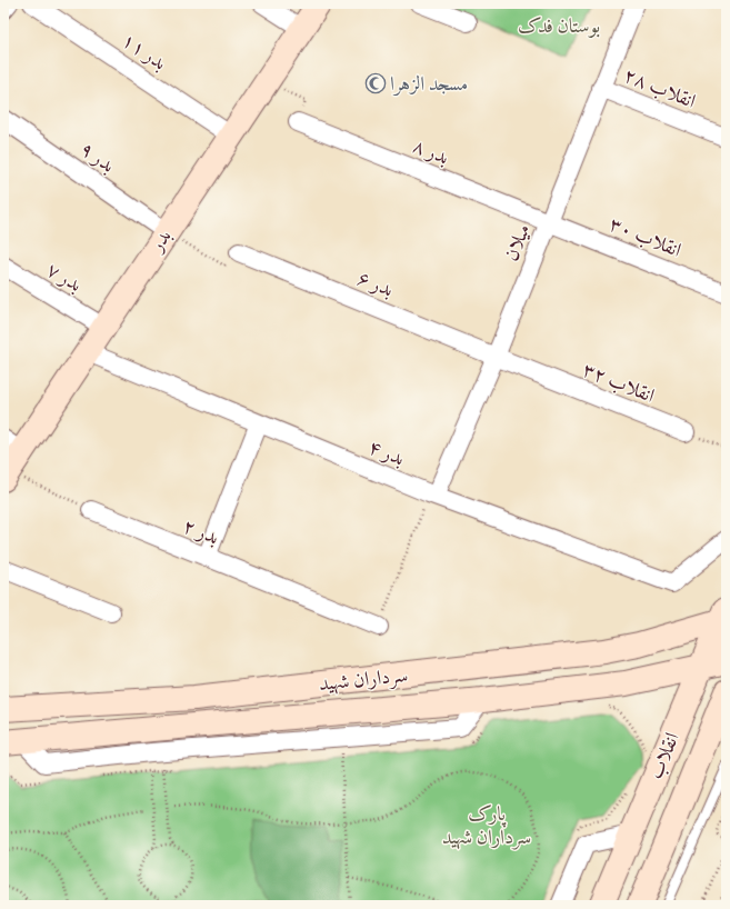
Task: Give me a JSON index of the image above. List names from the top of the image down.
{
  "streets": {
    "street": [
      "بدر ۱۱",
      "انقلاب ۲۸",
      "بدر ۸",
      "بدر ۹",
      "انقلاب ۳۰",
      "بدر",
      "میلان",
      "بدر ۷",
      "بدر ۶",
      "انقلاب ۳۲",
      "بدر ۴",
      "بدر ۲",
      "سرداران شهید",
      "انقلاب"
    ]
  },
  "crossings": [
    ["بدر ۱۱", "بدر"],
    ["انقلاب ۲۸", "میلان"],
    ["بدر ۸", "انقلاب ۳۰"],
    ["بدر ۸", "میلان"],
    ["بدر ۹", "بدر"],
    ["انقلاب ۳۰", "میلان"],
    ["بدر", "بدر ۷"],
    ["بدر", "بدر ۴"],
    ["میلان", "بدر ۶"],
    ["میلان", "انقلاب ۳۲"],
    ["میلان", "بدر ۴"],
    ["بدر ۶", "انقلاب ۳۲"],
    ["سرداران شهید", "انقلاب"]
  ],
  "parks": ["بوستان فدک", "پارک سرداران شهید"],
  "places": {
    "mosque": ["مسجد الزهرا"]
  }
}
